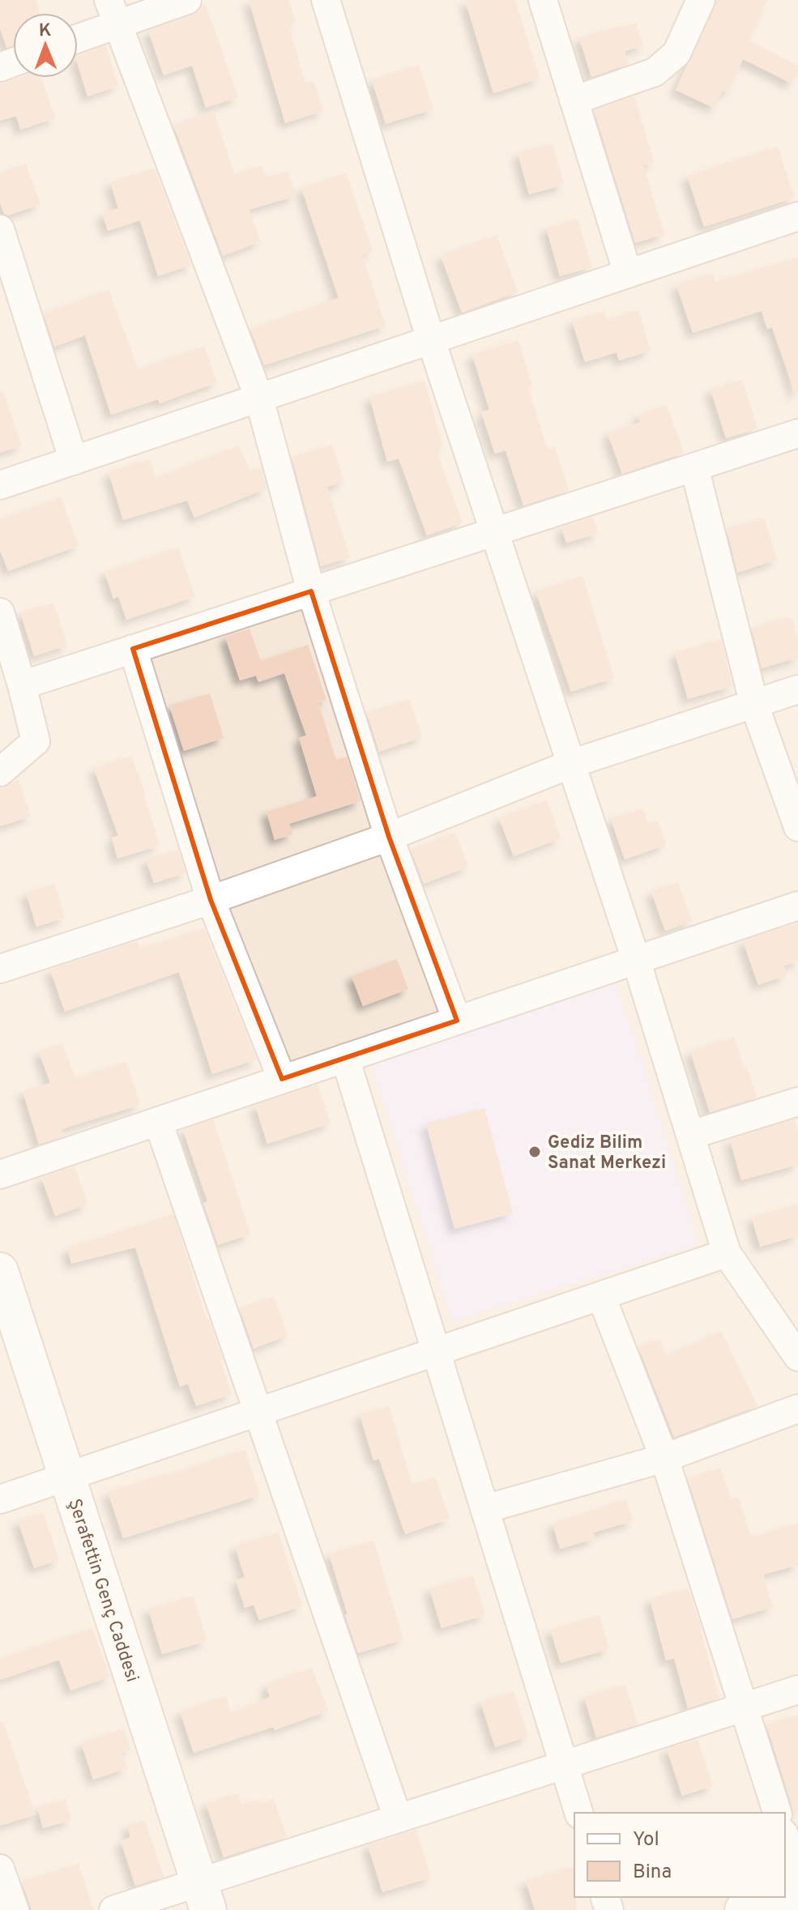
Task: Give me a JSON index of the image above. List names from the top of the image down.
{
  "streets": {
    "street": ["Şerafettin Genç Caddesi"]
  },
  "places": ["Gediz Bilim Sanat Merkezi"],
  "legend": ["Yol", "Bina"],
  "north": "top"
}
